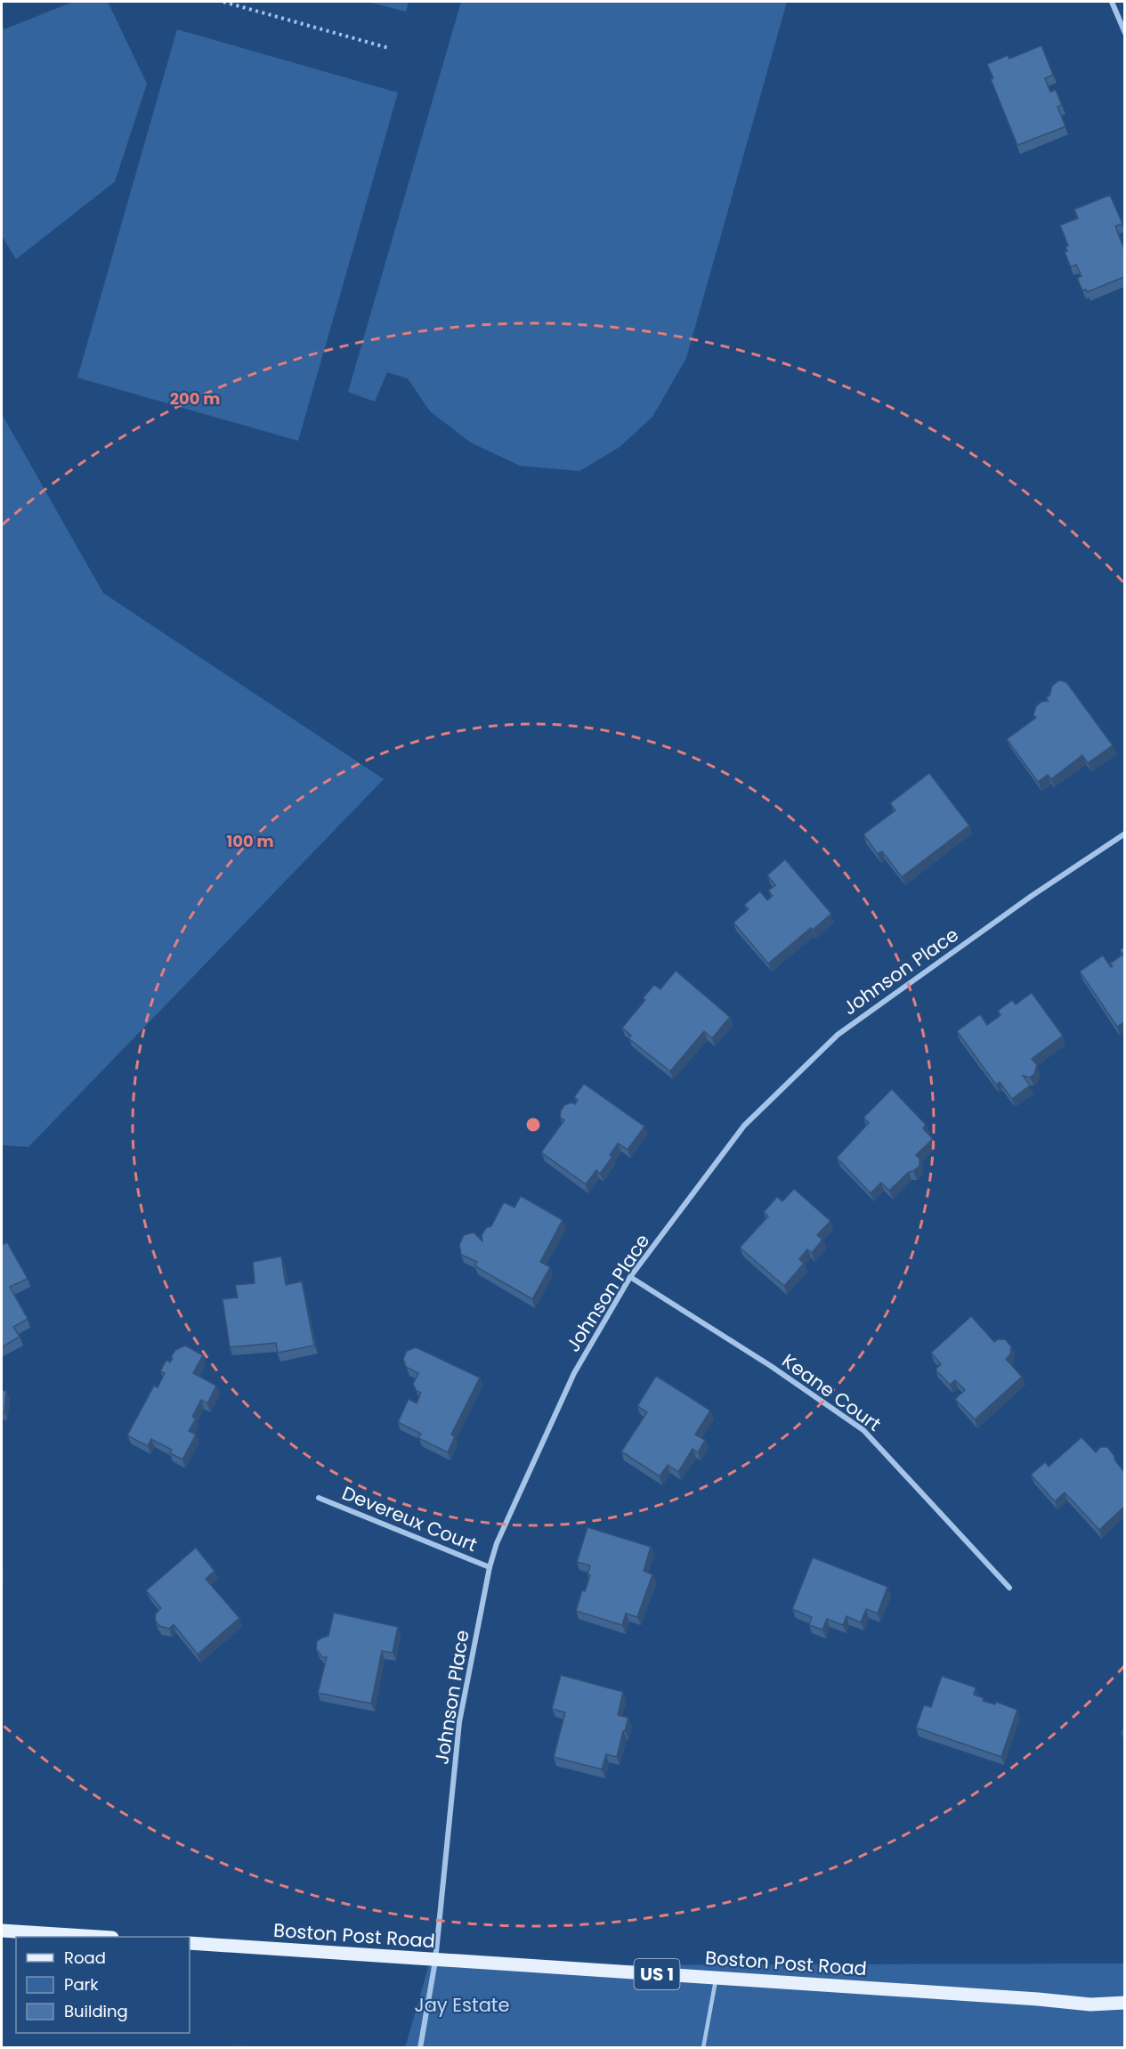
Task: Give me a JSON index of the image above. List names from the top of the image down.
{
  "streets": {
    "main road": ["Boston Post Road", "US 1"],
    "street": ["Johnson Place", "Keane Court", "Devereux Court"]
  },
  "crossings": [
    ["Johnson Place", "Keane Court"],
    ["Johnson Place", "Devereux Court"],
    ["Johnson Place", "Boston Post Road"]
  ],
  "parks": ["Jay Estate"],
  "legend": ["Road", "Park", "Building"],
  "rings": ["200 m", "100 m"]
}
